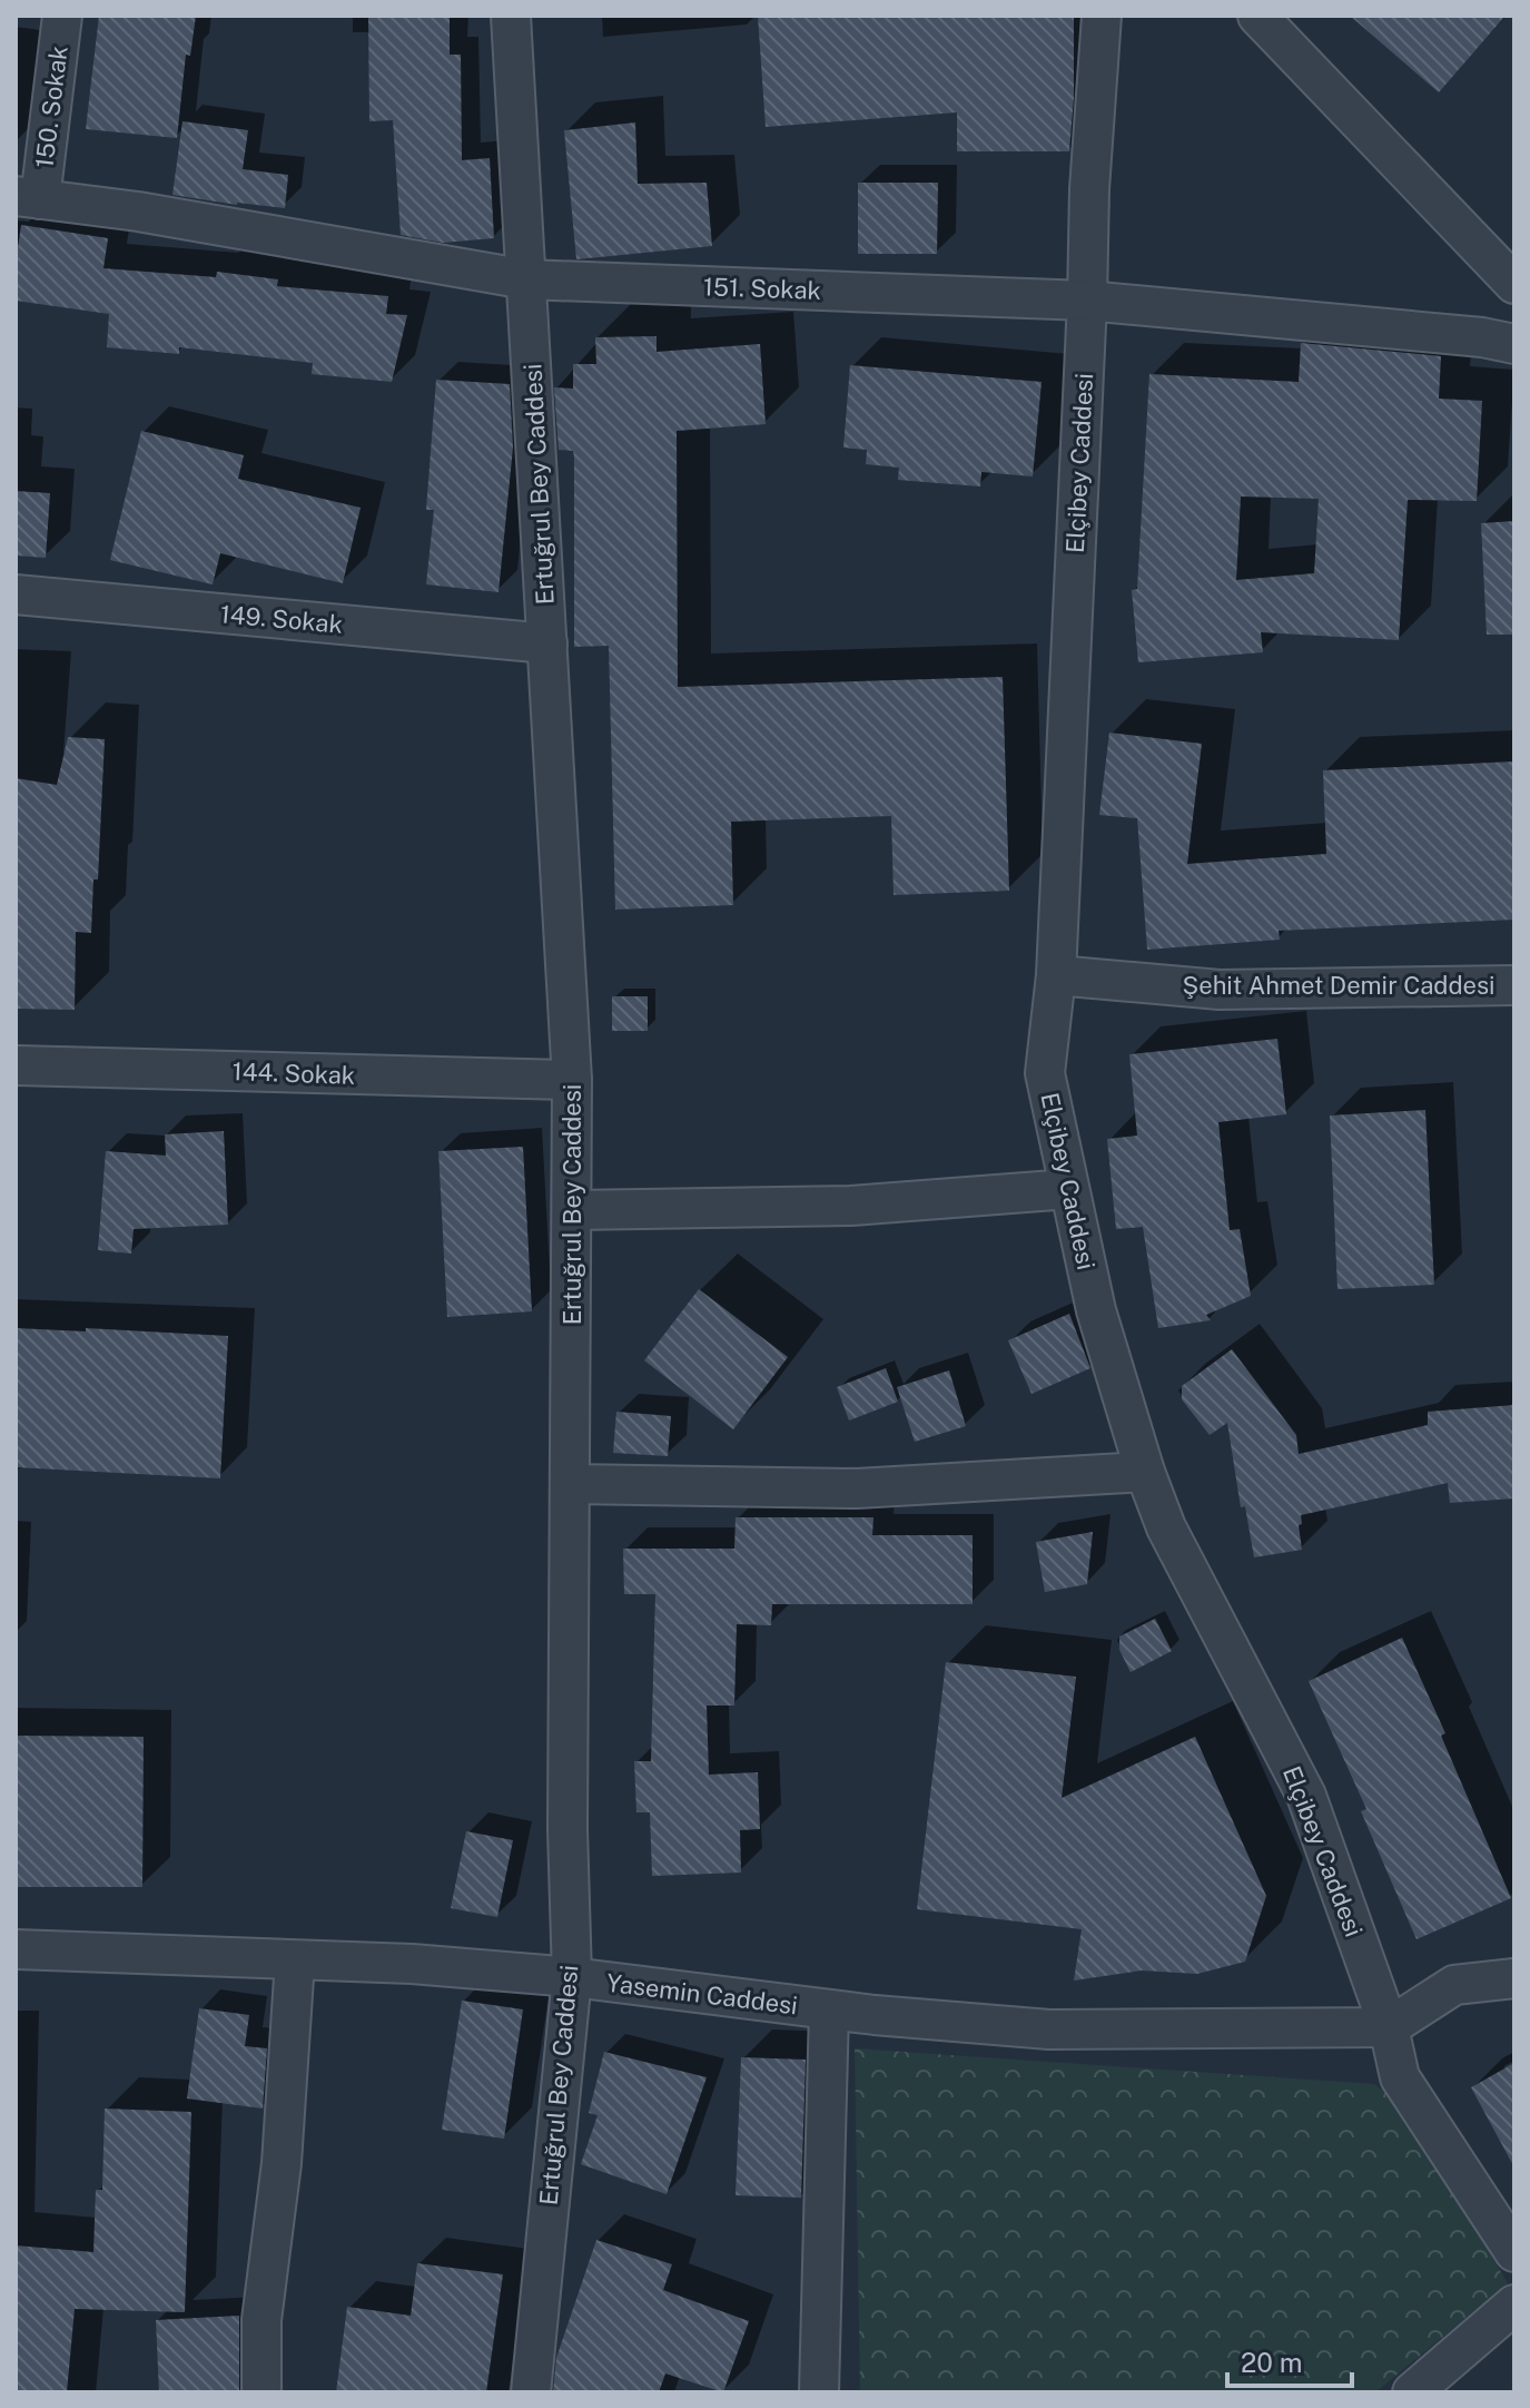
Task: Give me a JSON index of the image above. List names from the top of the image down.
{
  "streets": {
    "street": [
      "150. Sokak",
      "151. Sokak",
      "Elçibey Caddesi",
      "Ertuğrul Bey Caddesi",
      "149. Sokak",
      "Şehit Ahmet Demir Caddesi",
      "144. Sokak",
      "Yasemin Caddesi"
    ]
  },
  "crossings": [
    ["150. Sokak", "151. Sokak"],
    ["151. Sokak", "Elçibey Caddesi"],
    ["151. Sokak", "Ertuğrul Bey Caddesi"],
    ["Elçibey Caddesi", "Şehit Ahmet Demir Caddesi"],
    ["Elçibey Caddesi", "Yasemin Caddesi"],
    ["Ertuğrul Bey Caddesi", "149. Sokak"],
    ["Ertuğrul Bey Caddesi", "144. Sokak"],
    ["Ertuğrul Bey Caddesi", "Yasemin Caddesi"]
  ],
  "scale_bar": "20 m"
}
